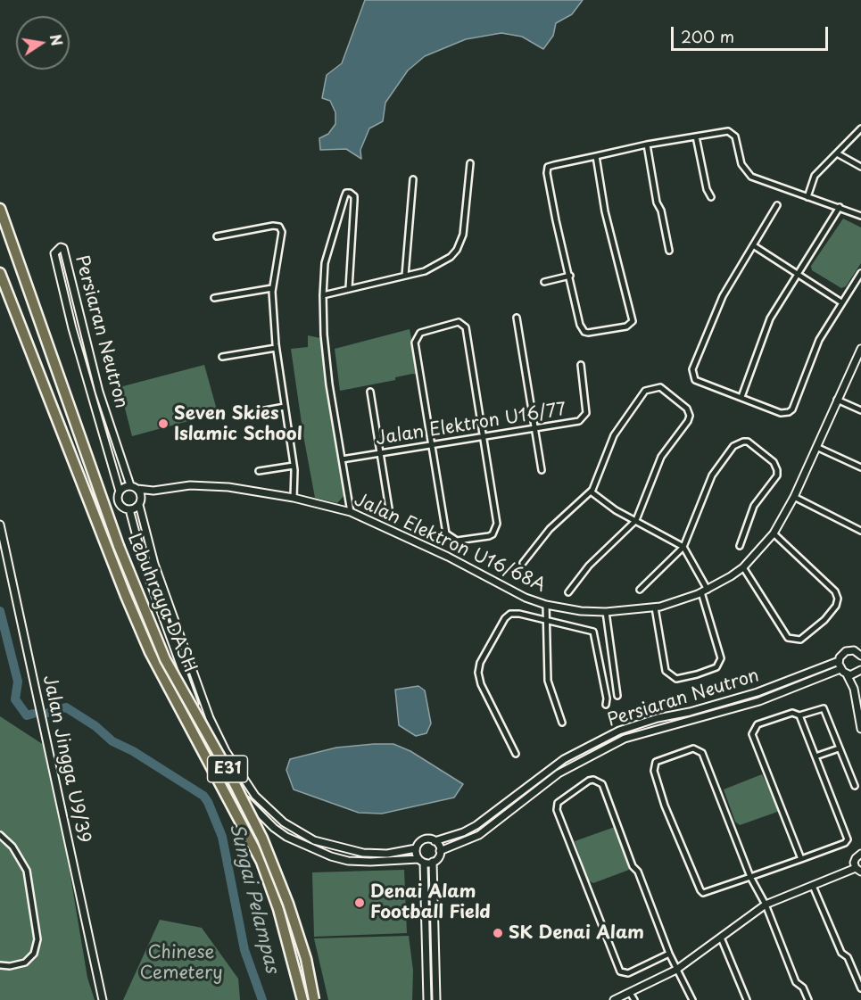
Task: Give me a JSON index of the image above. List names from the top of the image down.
{
  "streets": {
    "highway": ["Lebuhraya DASH", "E31"],
    "street": [
      "Persiaran Neutron",
      "Jalan Elektron U16/77",
      "Jalan Elektron U16/68A",
      "Jalan Jingga U9/39"
    ]
  },
  "water": ["Sungai Pelampas"],
  "parks": ["Chinese Cemetery"],
  "places": ["Seven Skies Islamic School", "Denai Alam Football Field", "SK Denai Alam"],
  "scale_bar": "200 m",
  "north": "right"
}
